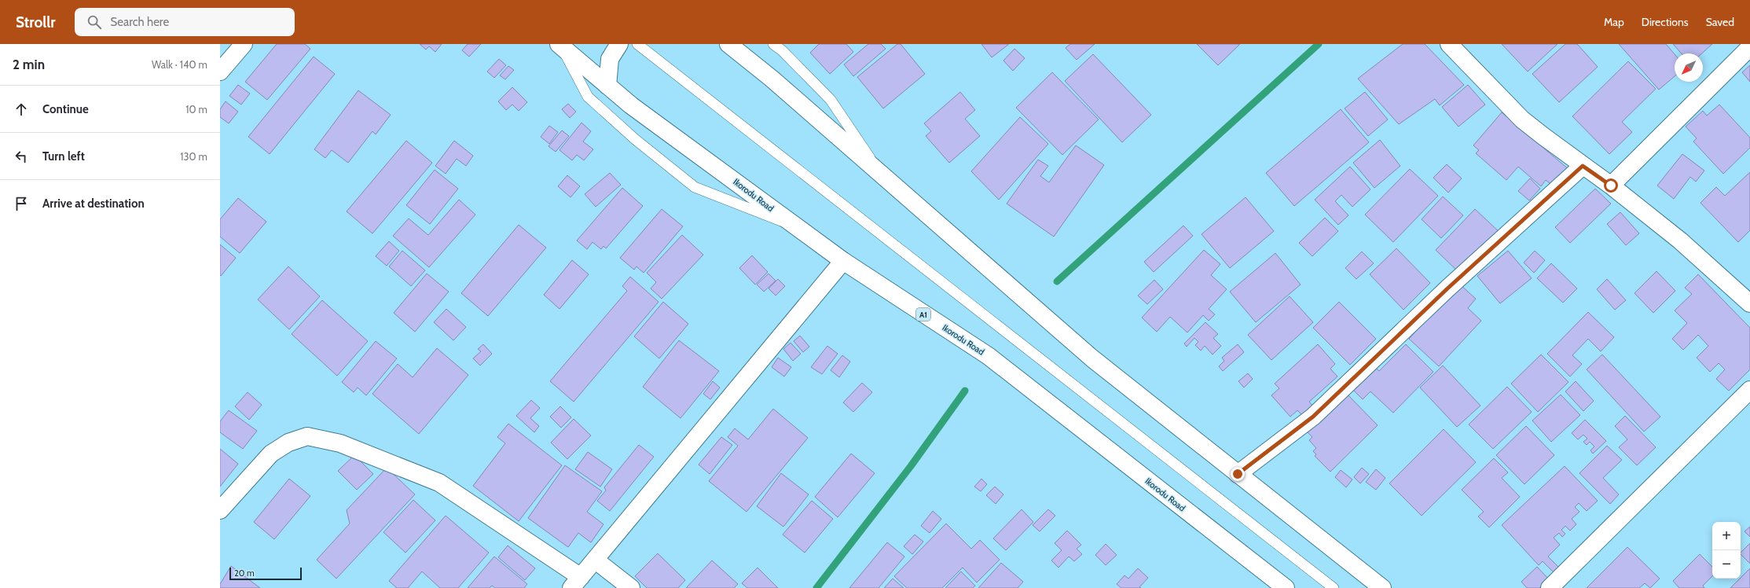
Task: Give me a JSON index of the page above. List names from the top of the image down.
{
  "streets": {
    "main road": ["Ikorodu Road", "A1"]
  },
  "scale_bar": "20 m",
  "north": "bottom left",
  "page": {
    "header": "Strollr",
    "search": "Search here",
    "nav": ["Map", "Directions", "Saved"],
    "heading": ["2 min", "Walk · 140 m"],
    "list": [
      ["Continue", "10 m"],
      ["Turn left", "130 m"],
      "Arrive at destination"
    ],
    "map_buttons": ["+", "−"],
    "scale": "20 m"
  }
}
